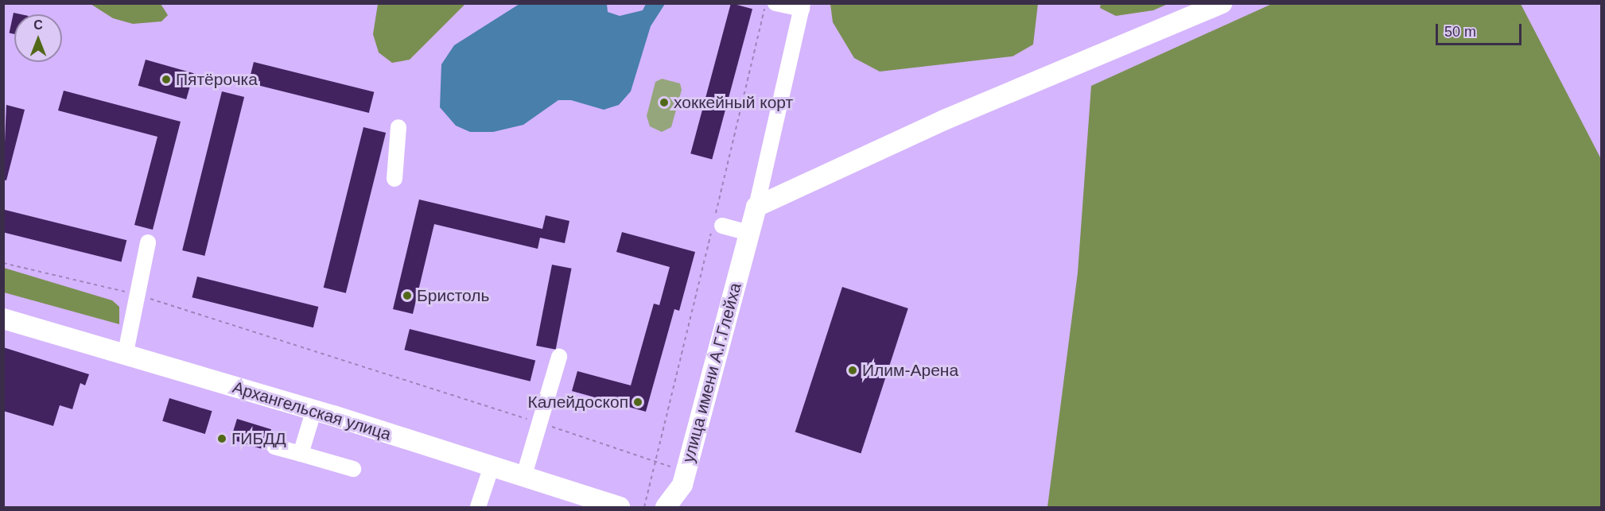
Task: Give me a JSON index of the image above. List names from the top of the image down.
{
  "streets": {
    "main road": ["улица имени А.Г.Глейха", "Архангельская улица"]
  },
  "places": [
    "Пятёрочка",
    "хоккейный корт",
    "Бристоль",
    "Илим-Арена",
    "Калейдоскоп",
    "ГИБДД"
  ],
  "scale_bar": "50 m",
  "north": "top"
}
